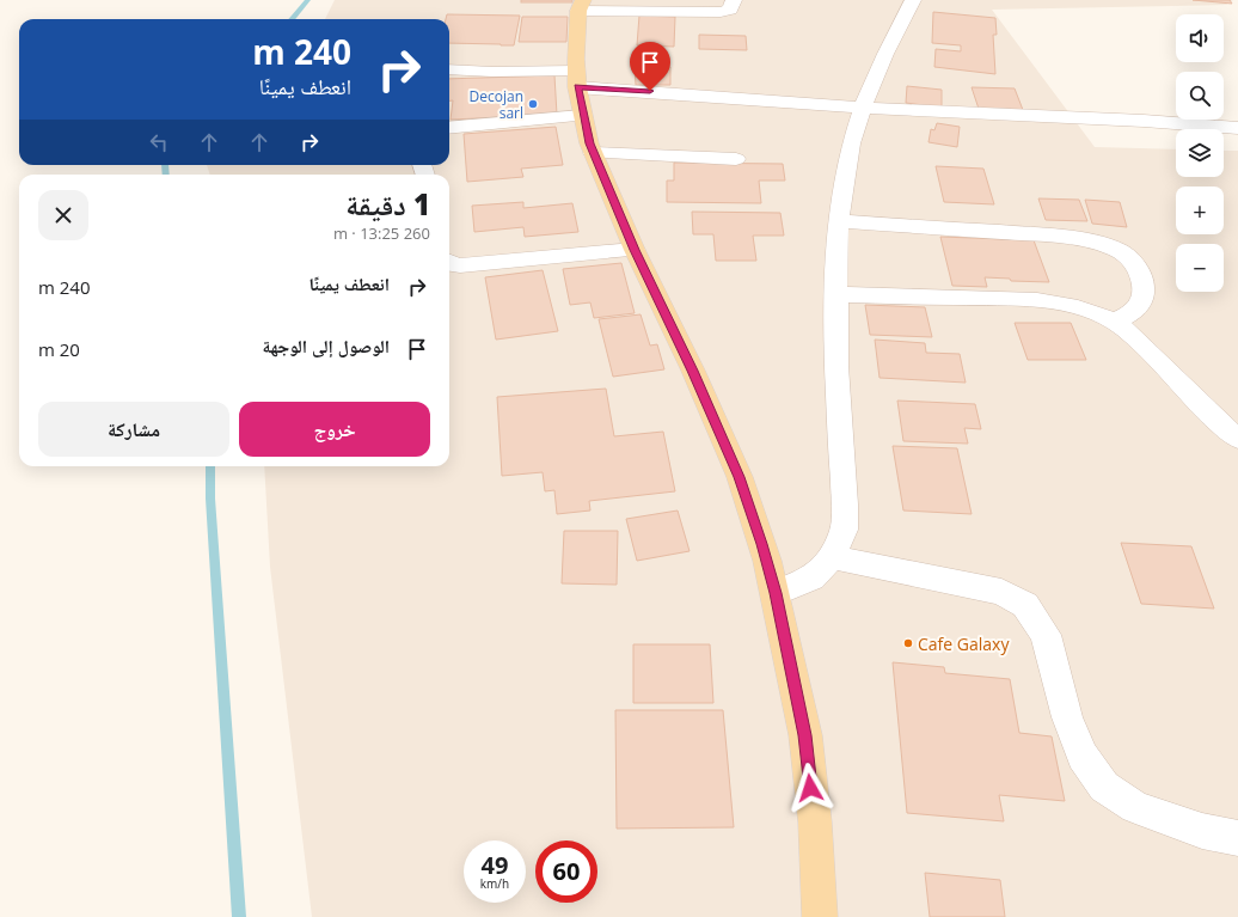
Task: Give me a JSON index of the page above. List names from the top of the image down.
{
  "places": ["Decojan sarl", "Cafe Galaxy"],
  "page": {
    "map_buttons": ["+", "−"],
    "turn": ["240 m", "انعطف يمينًا"],
    "heading": ["1 دقيقة", "260 m · 13:25"],
    "list": [
      {
        "name": "انعطف يمينًا",
        "value": "240 m"
      },
      {
        "name": "الوصول إلى الوجهة",
        "value": "20 m"
      }
    ],
    "buttons": ["خروج", "مشاركة"],
    "speed": "49 km/h",
    "limit": "60"
  }
}
